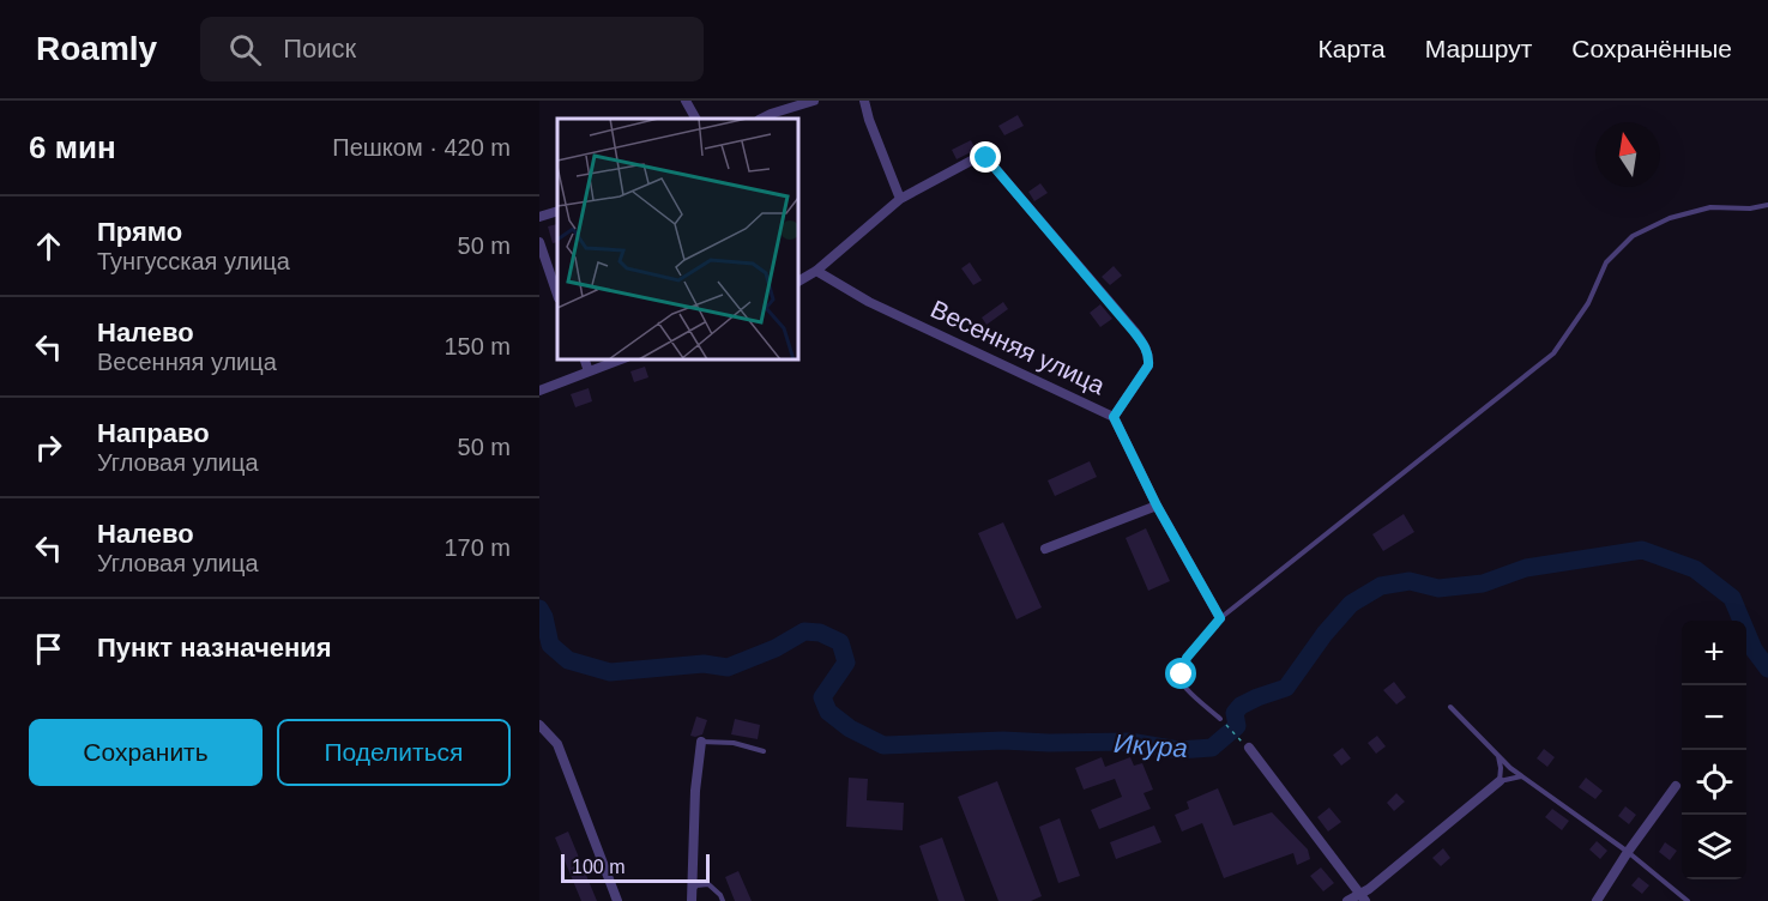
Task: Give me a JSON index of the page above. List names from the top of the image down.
{
  "streets": {
    "street": ["Весенняя улица"]
  },
  "water": ["Икура"],
  "scale_bar": "100 m",
  "north": "top",
  "page": {
    "header": "Roamly",
    "search": "Поиск",
    "nav": ["Карта", "Маршрут", "Сохранённые"],
    "heading": ["6 мин", "Пешком · 420 m"],
    "list": [
      ["Прямо", "Тунгусская улица", "50 m"],
      ["Налево", "Весенняя улица", "150 m"],
      ["Направо", "Угловая улица", "50 m"],
      ["Налево", "Угловая улица", "170 m"],
      "Пункт назначения"
    ],
    "map_buttons": ["+", "−"],
    "buttons": ["Сохранить", "Поделиться"],
    "scale": "100 m"
  }
}
